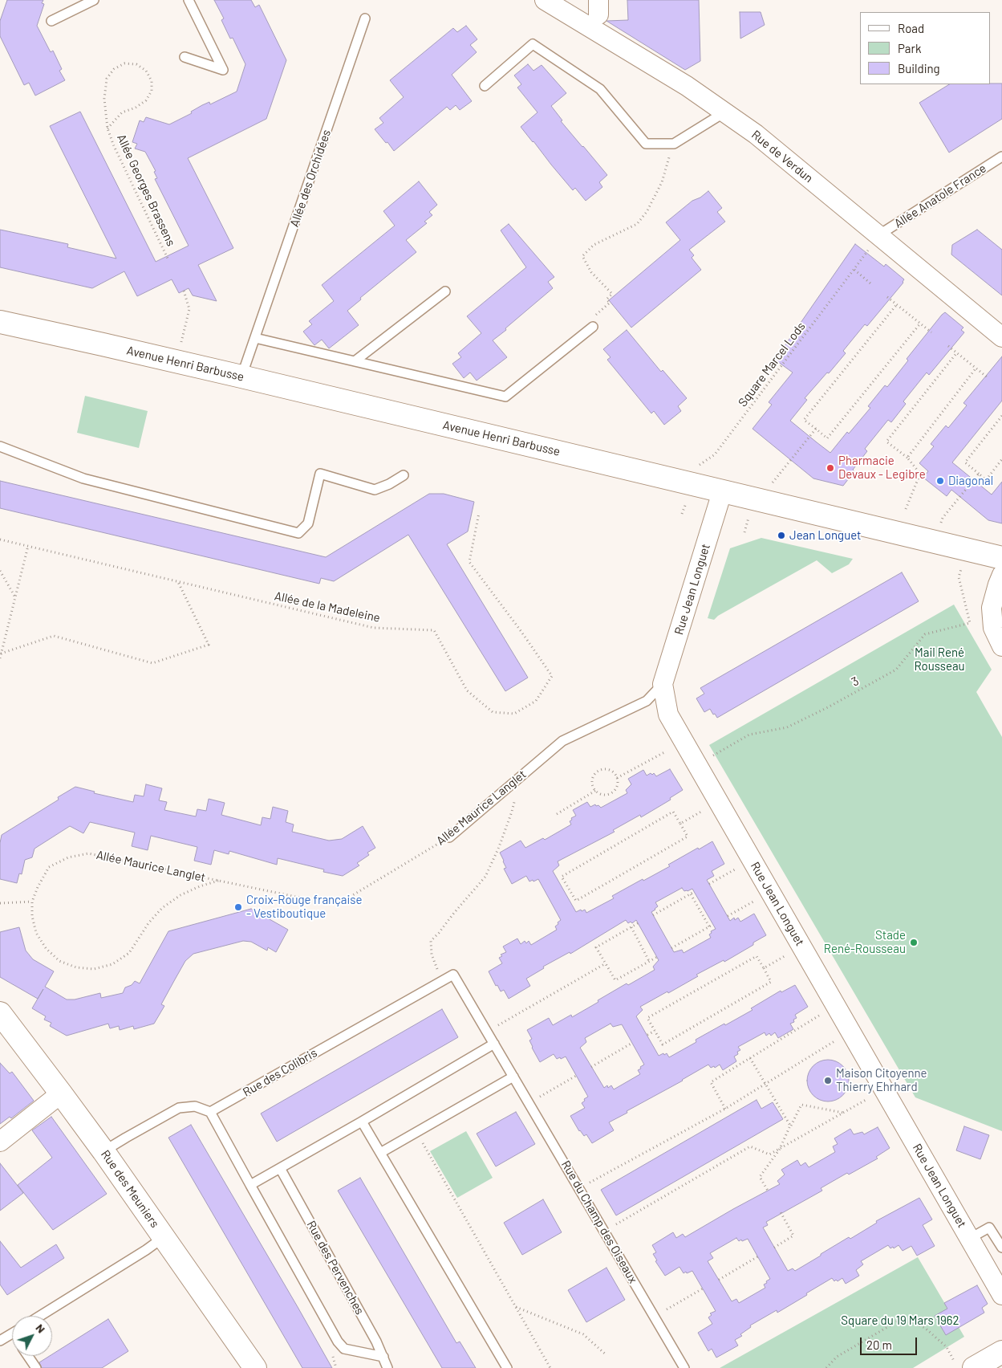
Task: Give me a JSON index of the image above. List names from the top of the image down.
{
  "streets": {
    "main road": ["Avenue Henri Barbusse", "Rue des Meuniers"],
    "street": ["Rue de Verdun", "Rue Jean Longuet"],
    "lane": [
      "Allée des Orchidées",
      "Allée Anatole France",
      "Allée Maurice Langlet",
      "Rue des Colibris",
      "Rue du Champ des Oiseaux",
      "Rue des Pervenches"
    ],
    "path": [
      "Allée Georges Brassens",
      "Square Marcel Lods",
      "Allée de la Madeleine",
      "3"
    ]
  },
  "crossings": [
    ["Rue de Verdun", "Allée Anatole France"],
    ["Rue de Verdun", "Square Marcel Lods"],
    ["Allée des Orchidées", "Avenue Henri Barbusse"],
    ["Allée Anatole France", "Square Marcel Lods"],
    ["Avenue Henri Barbusse", "Rue Jean Longuet"],
    ["Rue Jean Longuet", "3"],
    ["Rue Jean Longuet", "Allée Maurice Langlet"],
    ["Rue des Colibris", "Rue du Champ des Oiseaux"]
  ],
  "parks": ["Mail René Rousseau", "Square du 19 Mars 1962"],
  "places": [
    "Pharmacie Devaux - Legibre",
    "Diagonal",
    "Jean Longuet",
    "Croix-Rouge française - Vestiboutique",
    "Stade René-Rousseau",
    "Maison Citoyenne Thierry Ehrhard"
  ],
  "legend": ["Road", "Park", "Building"],
  "scale_bar": "20 m",
  "north": "top right"
}
